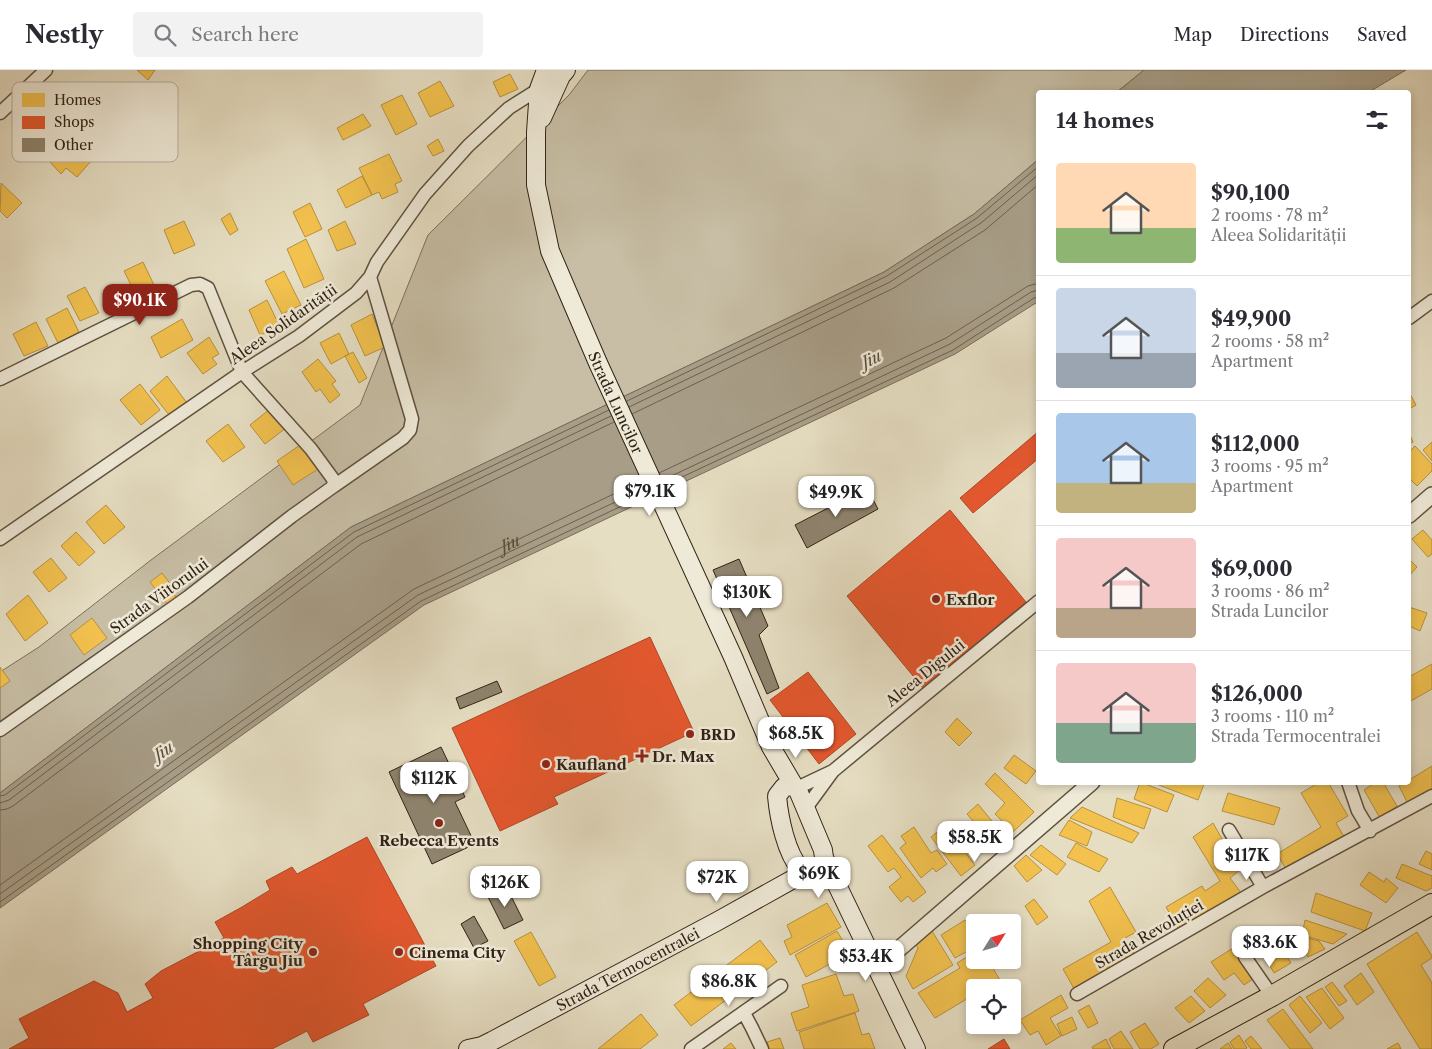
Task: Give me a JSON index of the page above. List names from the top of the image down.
{
  "streets": {
    "main road": ["Strada Luncilor", "Strada Termocentralei"],
    "street": [
      "Aleea Solidarității",
      "Strada Viitorului",
      "Aleea Digului",
      "Strada Revoluției"
    ]
  },
  "crossings": [
    ["Aleea Solidarității", "Strada Luncilor"],
    ["Aleea Solidarității", "Strada Viitorului"],
    ["Strada Luncilor", "Aleea Digului"],
    ["Strada Luncilor", "Strada Termocentralei"]
  ],
  "water": ["Jiu"],
  "places": {
    "other": [
      "Exflor",
      "BRD",
      "Kaufland",
      "Rebecca Events",
      "Shopping City Târgu Jiu",
      "Cinema City"
    ],
    "health": ["Dr. Max"]
  },
  "legend": ["Homes", "Shops", "Other"],
  "north": "top right",
  "page": {
    "header": "Nestly",
    "search": "Search here",
    "nav": ["Map", "Directions", "Saved"],
    "heading": "14 homes",
    "list": [
      {
        "name": "$90,100",
        "note": "2 rooms · 78 m² · Aleea Solidarității"
      },
      {
        "name": "$49,900",
        "note": "2 rooms · 58 m² · Apartment"
      },
      {
        "name": "$112,000",
        "note": "3 rooms · 95 m² · Apartment"
      },
      {
        "name": "$69,000",
        "note": "3 rooms · 86 m² · Strada Luncilor"
      },
      {
        "name": "$126,000",
        "note": "3 rooms · 110 m² · Strada Termocentralei"
      }
    ],
    "price": [
      "$90.1K",
      "$79.1K",
      "$49.9K",
      "$130K",
      "$68.5K",
      "$112K",
      "$58.5K",
      "$117K",
      "$69K",
      "$72K",
      "$126K",
      "$83.6K",
      "$53.4K",
      "$86.8K"
    ]
  }
}
